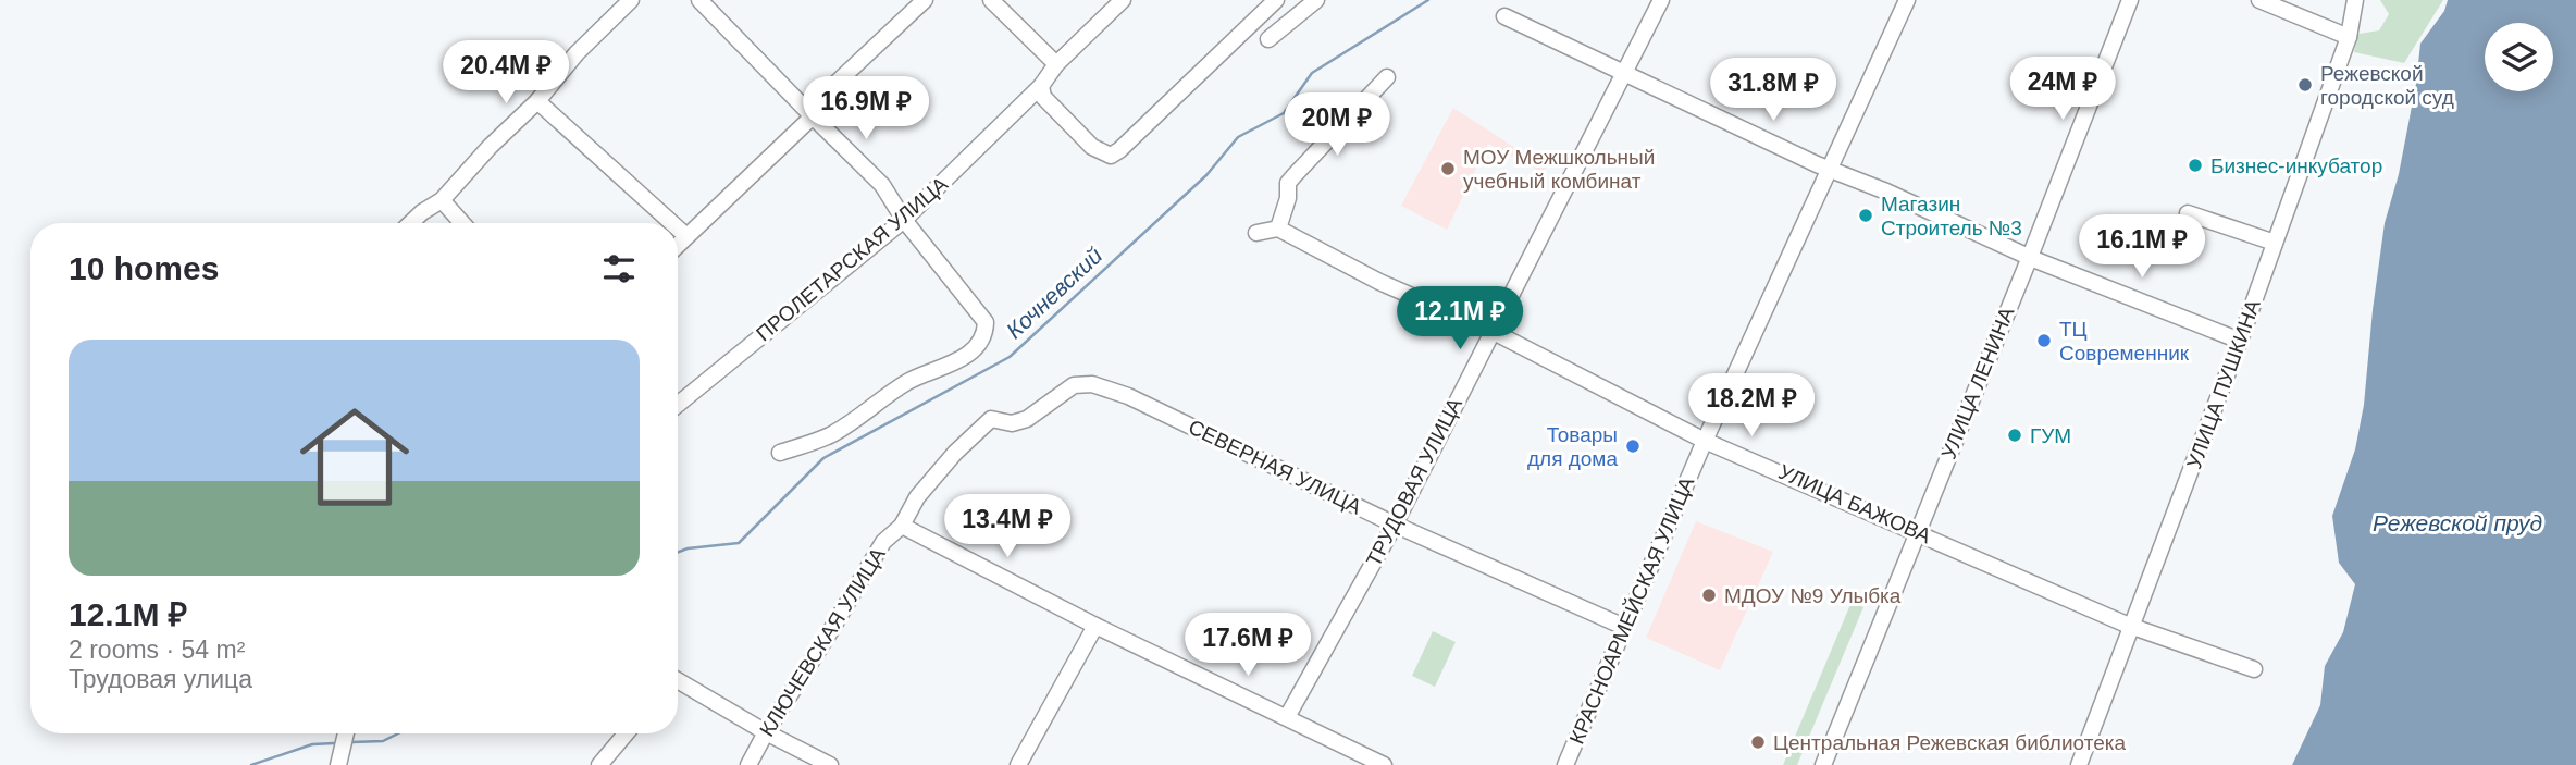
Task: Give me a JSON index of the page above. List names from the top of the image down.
{
  "streets": {
    "street": [
      "ПРОЛЕТАРСКАЯ УЛИЦА",
      "УЛИЦА ЛЕНИНА",
      "УЛИЦА ПУШКИНА",
      "СЕВЕРНАЯ УЛИЦА",
      "ТРУДОВАЯ УЛИЦА",
      "УЛИЦА БАЖОВА",
      "КРАСНОАРМЕЙСКАЯ УЛИЦА",
      "КЛЮЧЕВСКАЯ УЛИЦА"
    ]
  },
  "crossings": [
    ["УЛИЦА ЛЕНИНА", "УЛИЦА БАЖОВА"],
    ["УЛИЦА ПУШКИНА", "УЛИЦА БАЖОВА"],
    ["СЕВЕРНАЯ УЛИЦА", "ТРУДОВАЯ УЛИЦА"],
    ["СЕВЕРНАЯ УЛИЦА", "КРАСНОАРМЕЙСКАЯ УЛИЦА"],
    ["СЕВЕРНАЯ УЛИЦА", "КЛЮЧЕВСКАЯ УЛИЦА"],
    ["ТРУДОВАЯ УЛИЦА", "УЛИЦА БАЖОВА"],
    ["УЛИЦА БАЖОВА", "КРАСНОАРМЕЙСКАЯ УЛИЦА"]
  ],
  "water": ["Кочневский", "Режевской пруд"],
  "places": [
    "Режевской городской суд",
    "Бизнес-инкубатор",
    "МОУ Межшкольный учебный комбинат",
    "Магазин Строитель №3",
    "ТЦ Современник",
    "ГУМ",
    "Товары для дома",
    "МДОУ №9 Улыбка",
    "Центральная Режевская библиотека"
  ],
  "page": {
    "price": [
      "20.4M ₽",
      "24M ₽",
      "31.8M ₽",
      "16.9M ₽",
      "20M ₽",
      "16.1M ₽",
      "12.1M ₽",
      "18.2M ₽",
      "13.4M ₽",
      "17.6M ₽"
    ],
    "heading": "10 homes",
    "list": [
      {
        "name": "12.1M ₽",
        "note": "2 rooms · 54 m² · Трудовая улица"
      }
    ]
  }
}
